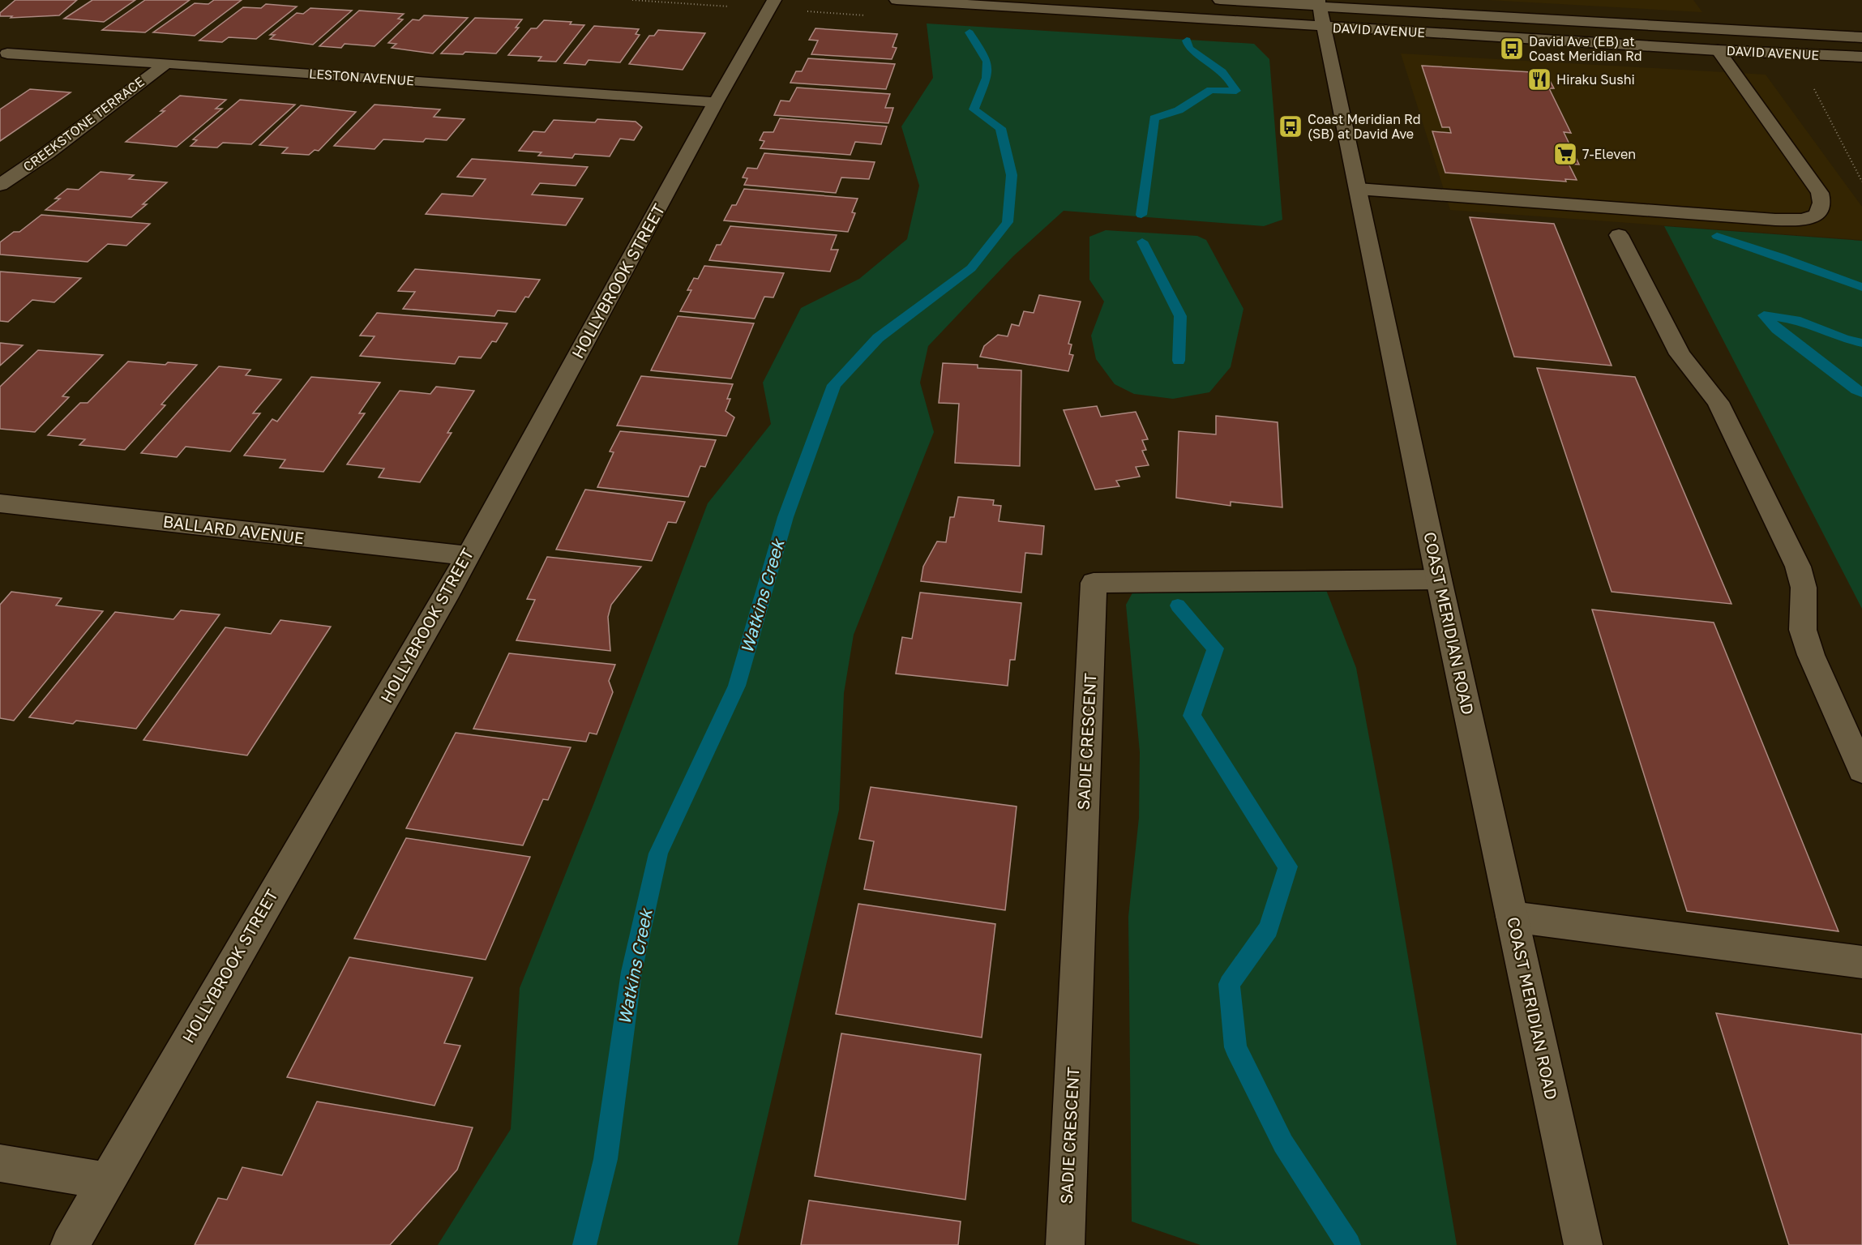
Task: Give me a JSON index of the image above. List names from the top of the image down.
{
  "streets": {
    "street": [
      "DAVID AVENUE",
      "LESTON AVENUE",
      "CREEKSTONE TERRACE",
      "HOLLYBROOK STREET",
      "BALLARD AVENUE",
      "COAST MERIDIAN ROAD",
      "SADIE CRESCENT"
    ]
  },
  "crossings": [
    ["DAVID AVENUE", "COAST MERIDIAN ROAD"],
    ["LESTON AVENUE", "CREEKSTONE TERRACE"],
    ["LESTON AVENUE", "HOLLYBROOK STREET"],
    ["HOLLYBROOK STREET", "BALLARD AVENUE"],
    ["COAST MERIDIAN ROAD", "SADIE CRESCENT"]
  ],
  "water": ["Watkins Creek"],
  "places": {
    "bus stop": ["David Ave (EB) at Coast Meridian Rd", "Coast Meridian Rd (SB) at David Ave"],
    "restaurant": ["Hiraku Sushi"],
    "supermarket": ["7-Eleven"]
  }
}
